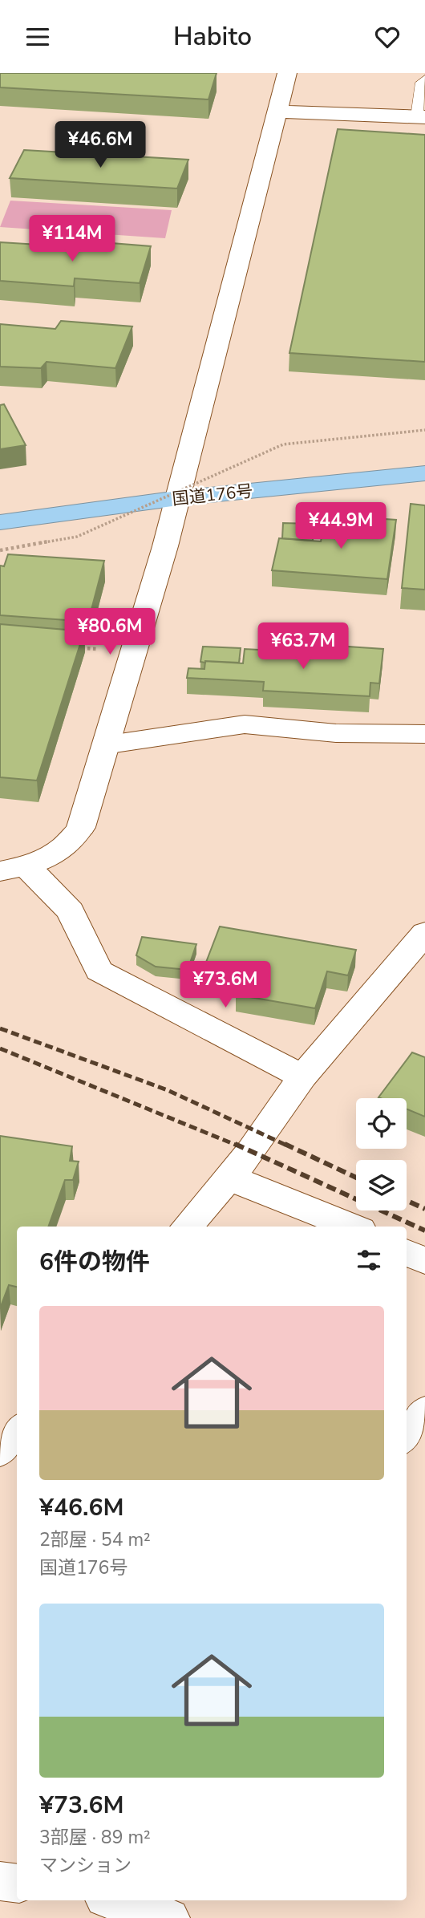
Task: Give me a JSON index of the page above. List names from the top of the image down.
{
  "streets": {
    "highway": ["国道176号"]
  },
  "page": {
    "header": "Habito",
    "price": [
      "¥46.6M",
      "¥114M",
      "¥44.9M",
      "¥80.6M",
      "¥63.7M",
      "¥73.6M"
    ],
    "heading": "6件の物件",
    "list": [
      {
        "name": "¥46.6M",
        "note": "2部屋 · 54 m² · 国道176号"
      },
      {
        "name": "¥73.6M",
        "note": "3部屋 · 89 m² · マンション"
      }
    ]
  }
}
